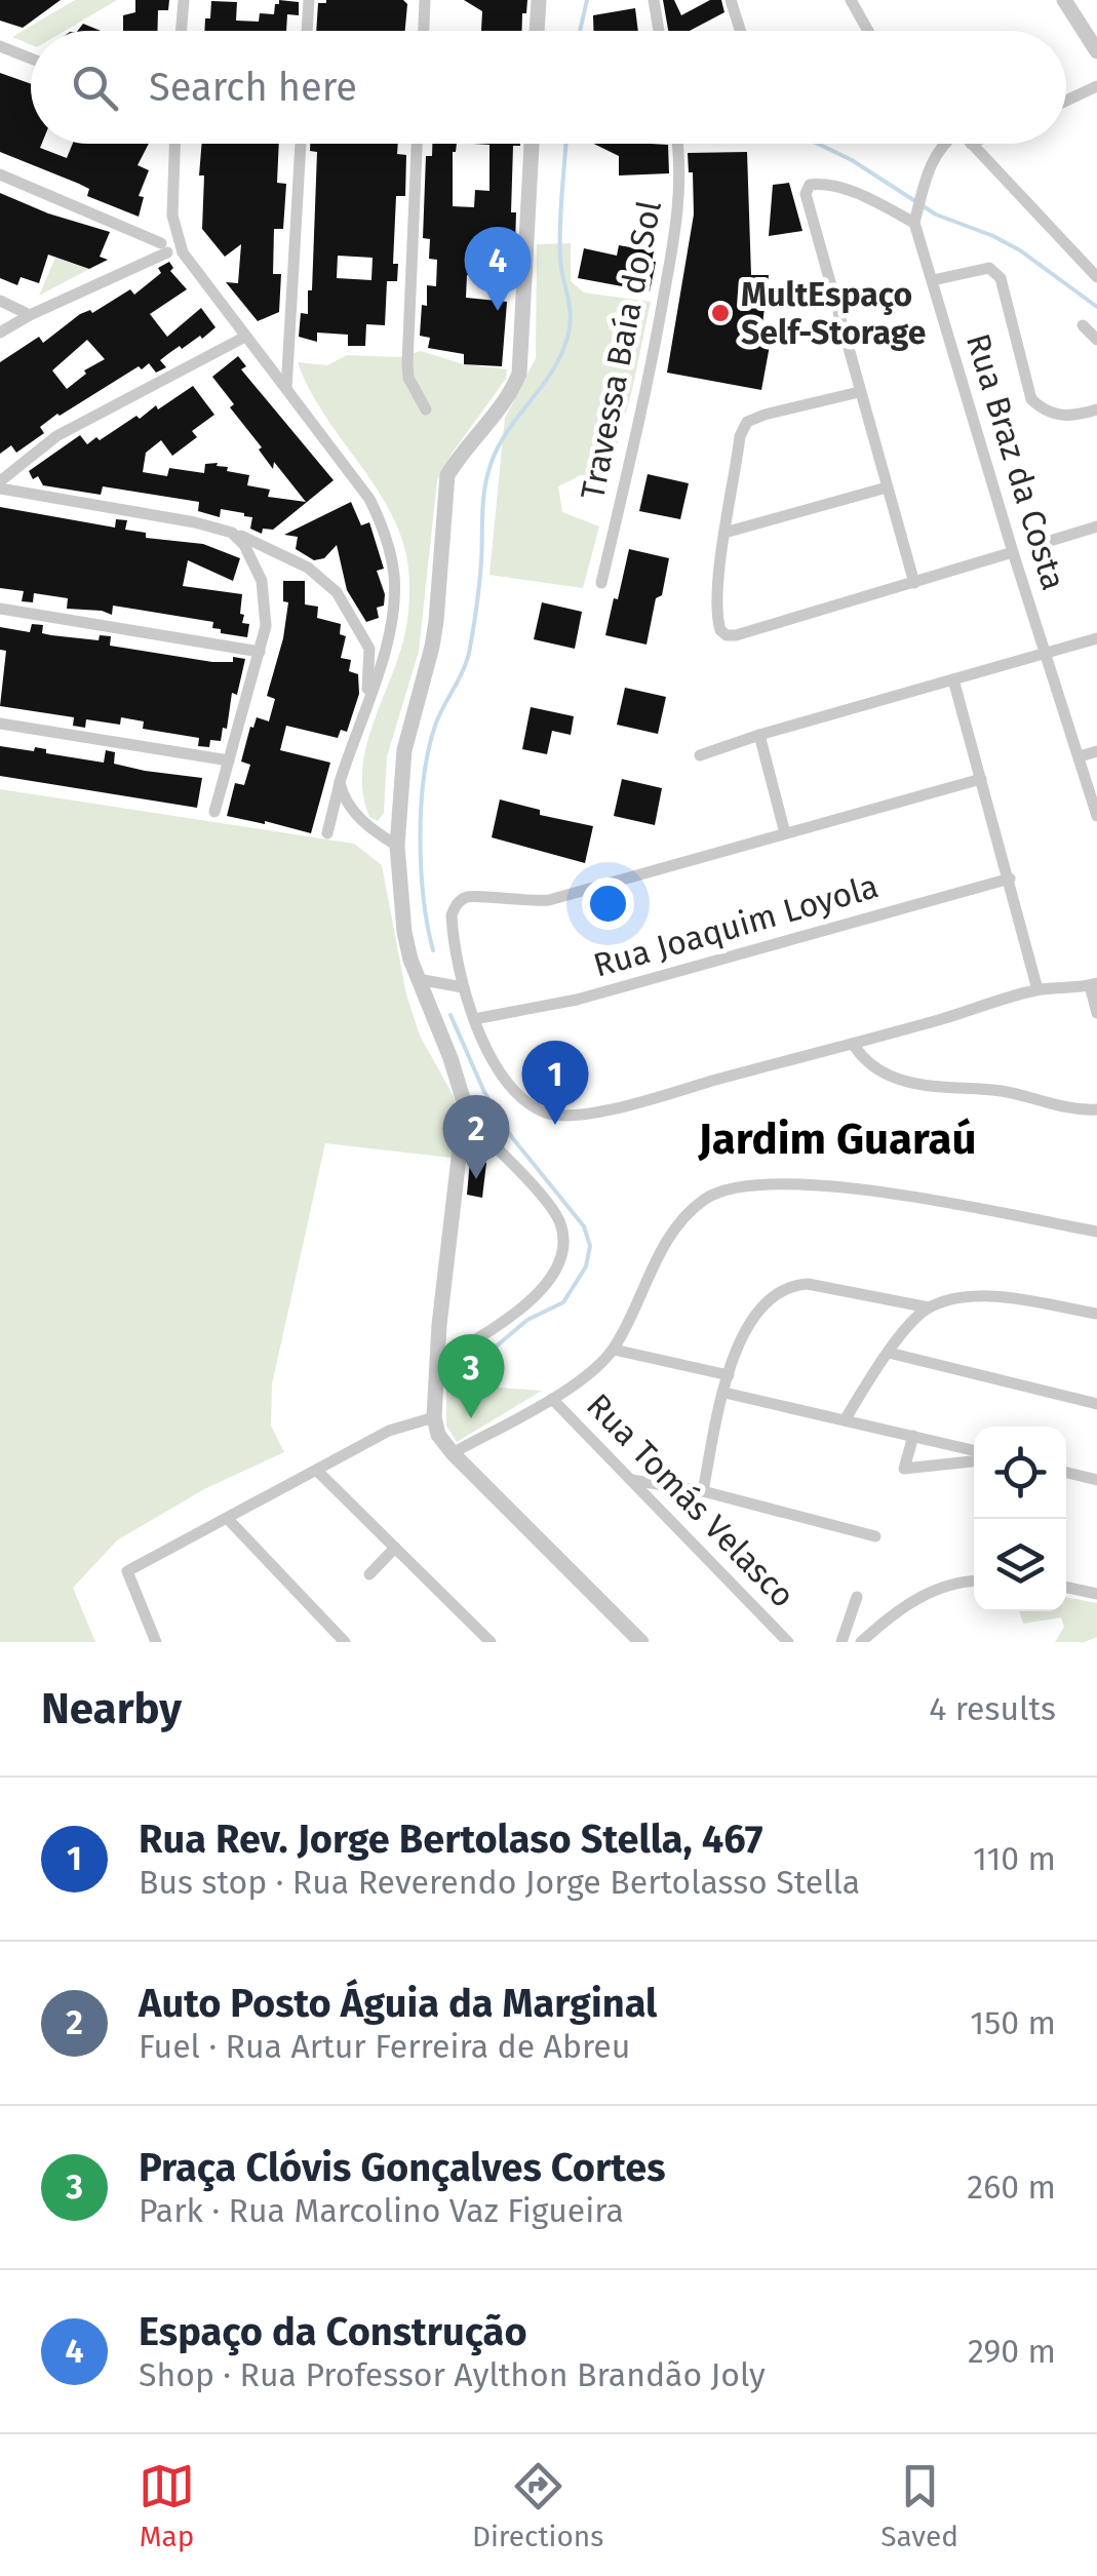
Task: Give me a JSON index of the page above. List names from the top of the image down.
{
  "streets": {
    "street": [
      "Travessa Baía do Sol",
      "Rua Braz da Costa",
      "Rua Joaquim Loyola",
      "Rua Tomás Velasco"
    ]
  },
  "districts": ["Jardim Guaraú"],
  "places": ["MultEspaço Self-Storage"],
  "page": {
    "search": "Search here",
    "pins": [
      "4",
      "1",
      "2",
      "3"
    ],
    "heading": ["Nearby", "4 results"],
    "list": [
      {
        "mark": "1",
        "name": "Rua Rev. Jorge Bertolaso Stella, 467",
        "note": "Bus stop · Rua Reverendo Jorge Bertolasso Stella",
        "value": "110 m"
      },
      {
        "mark": "2",
        "name": "Auto Posto Águia da Marginal",
        "note": "Fuel · Rua Artur Ferreira de Abreu",
        "value": "150 m"
      },
      {
        "mark": "3",
        "name": "Praça Clóvis Gonçalves Cortes",
        "note": "Park · Rua Marcolino Vaz Figueira",
        "value": "260 m"
      },
      {
        "mark": "4",
        "name": "Espaço da Construção",
        "note": "Shop · Rua Professor Aylthon Brandão Joly",
        "value": "290 m"
      }
    ],
    "nav": ["Map", "Directions", "Saved"]
  }
}
